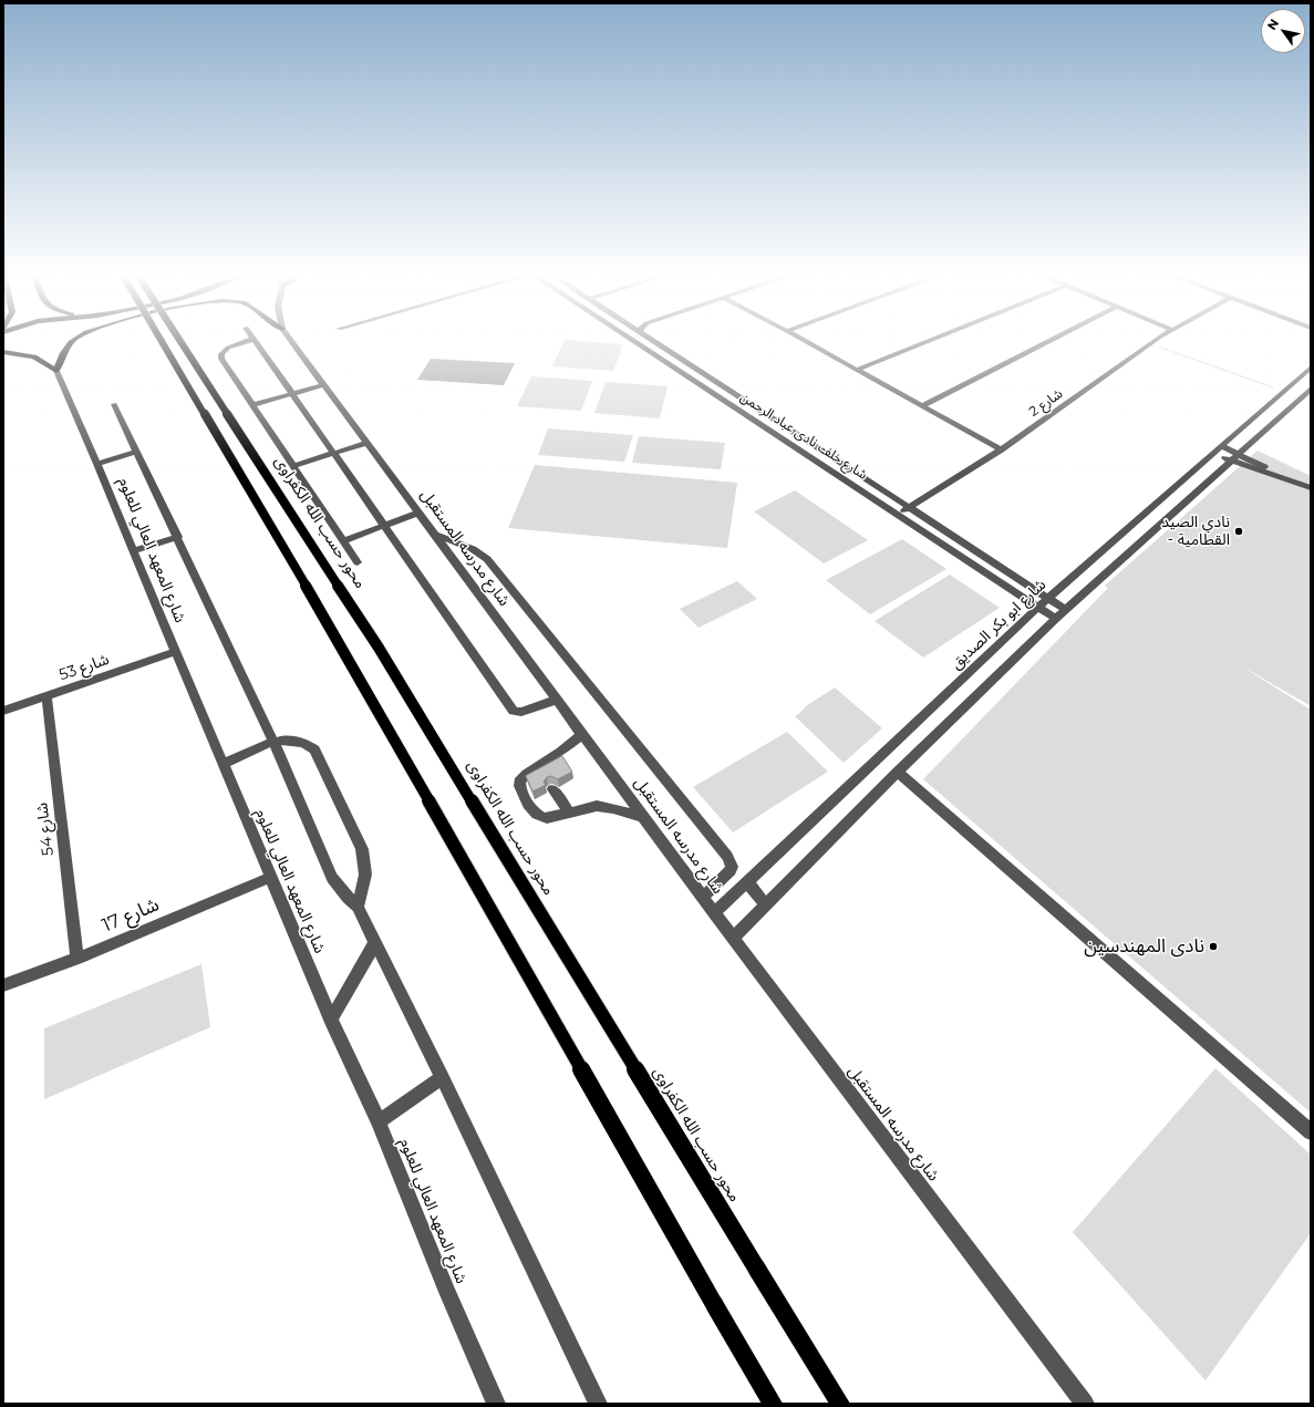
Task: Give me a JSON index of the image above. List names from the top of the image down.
{
  "streets": {
    "main road": ["محور حسب الله الكفراوى"],
    "street": [
      "شارع 2",
      "شارع خلف نادى عباد الرحمن",
      "شارع مدرسه المستقبل",
      "شارع المعهد العالي للعلوم",
      "شارع ابو بكر الصديق",
      "شارع 53",
      "شارع 54",
      "شارع 17"
    ]
  },
  "crossings": [
    ["شارع 2", "شارع خلف نادى عباد الرحمن"],
    ["شارع خلف نادى عباد الرحمن", "شارع ابو بكر الصديق"],
    ["شارع مدرسه المستقبل", "شارع ابو بكر الصديق"],
    ["شارع المعهد العالي للعلوم", "شارع 53"],
    ["شارع المعهد العالي للعلوم", "شارع 17"],
    ["شارع 53", "شارع 54"],
    ["شارع 54", "شارع 17"]
  ],
  "places": ["نادي الصيد - القطامية", "نادى المهندسين"],
  "north": "top left"
}
